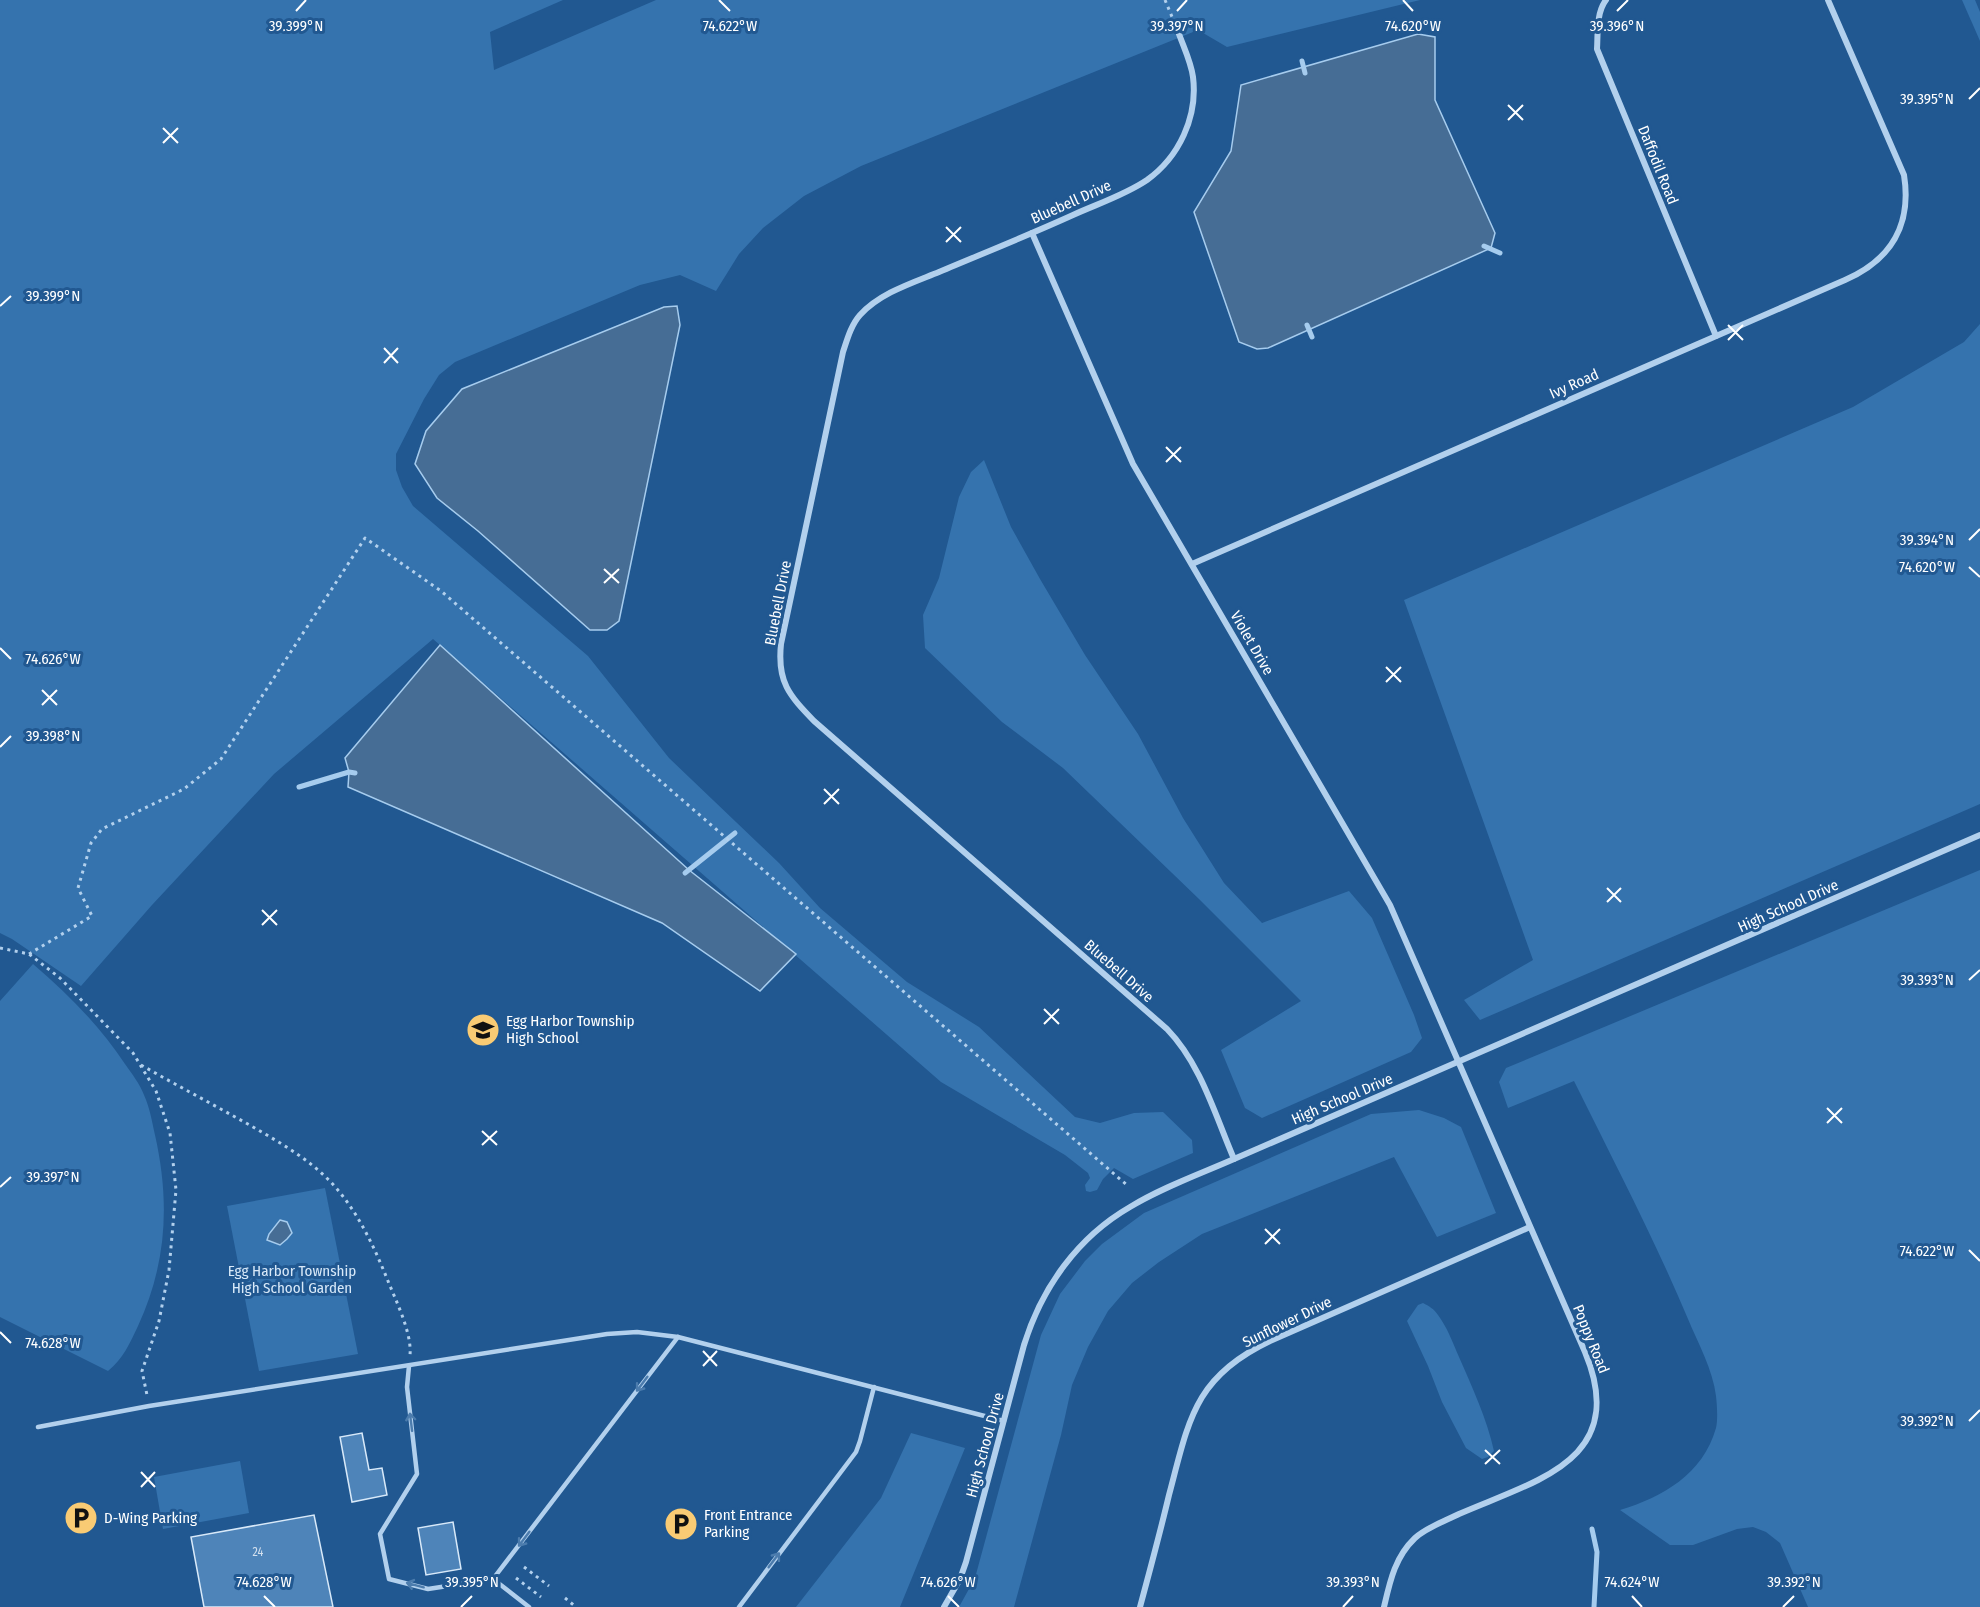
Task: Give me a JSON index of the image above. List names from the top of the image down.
{
  "streets": {
    "street": [
      "Daffodil Road",
      "Bluebell Drive",
      "Ivy Road",
      "Violet Drive",
      "High School Drive",
      "Sunflower Drive",
      "Poppy Road"
    ]
  },
  "crossings": [
    ["Daffodil Road", "Ivy Road"],
    ["Bluebell Drive", "Violet Drive"],
    ["Bluebell Drive", "High School Drive"],
    ["Ivy Road", "Violet Drive"],
    ["Violet Drive", "High School Drive"],
    ["Violet Drive", "Poppy Road"],
    ["High School Drive", "Poppy Road"],
    ["Sunflower Drive", "Poppy Road"]
  ],
  "parks": ["Egg Harbor Township High School Garden"],
  "places": {
    "school or university": ["Egg Harbor Township High School"],
    "parking": ["D-Wing Parking", "Front Entrance Parking"]
  },
  "house_numbers": ["24"],
  "coordinates": [
    "39.399°N",
    "74.622°W",
    "39.397°N",
    "74.620°W",
    "39.396°N",
    "39.395°N",
    "39.394°N",
    "74.626°W",
    "39.398°N",
    "39.393°N",
    "74.628°W",
    "39.392°N",
    "74.624°W"
  ]
}
